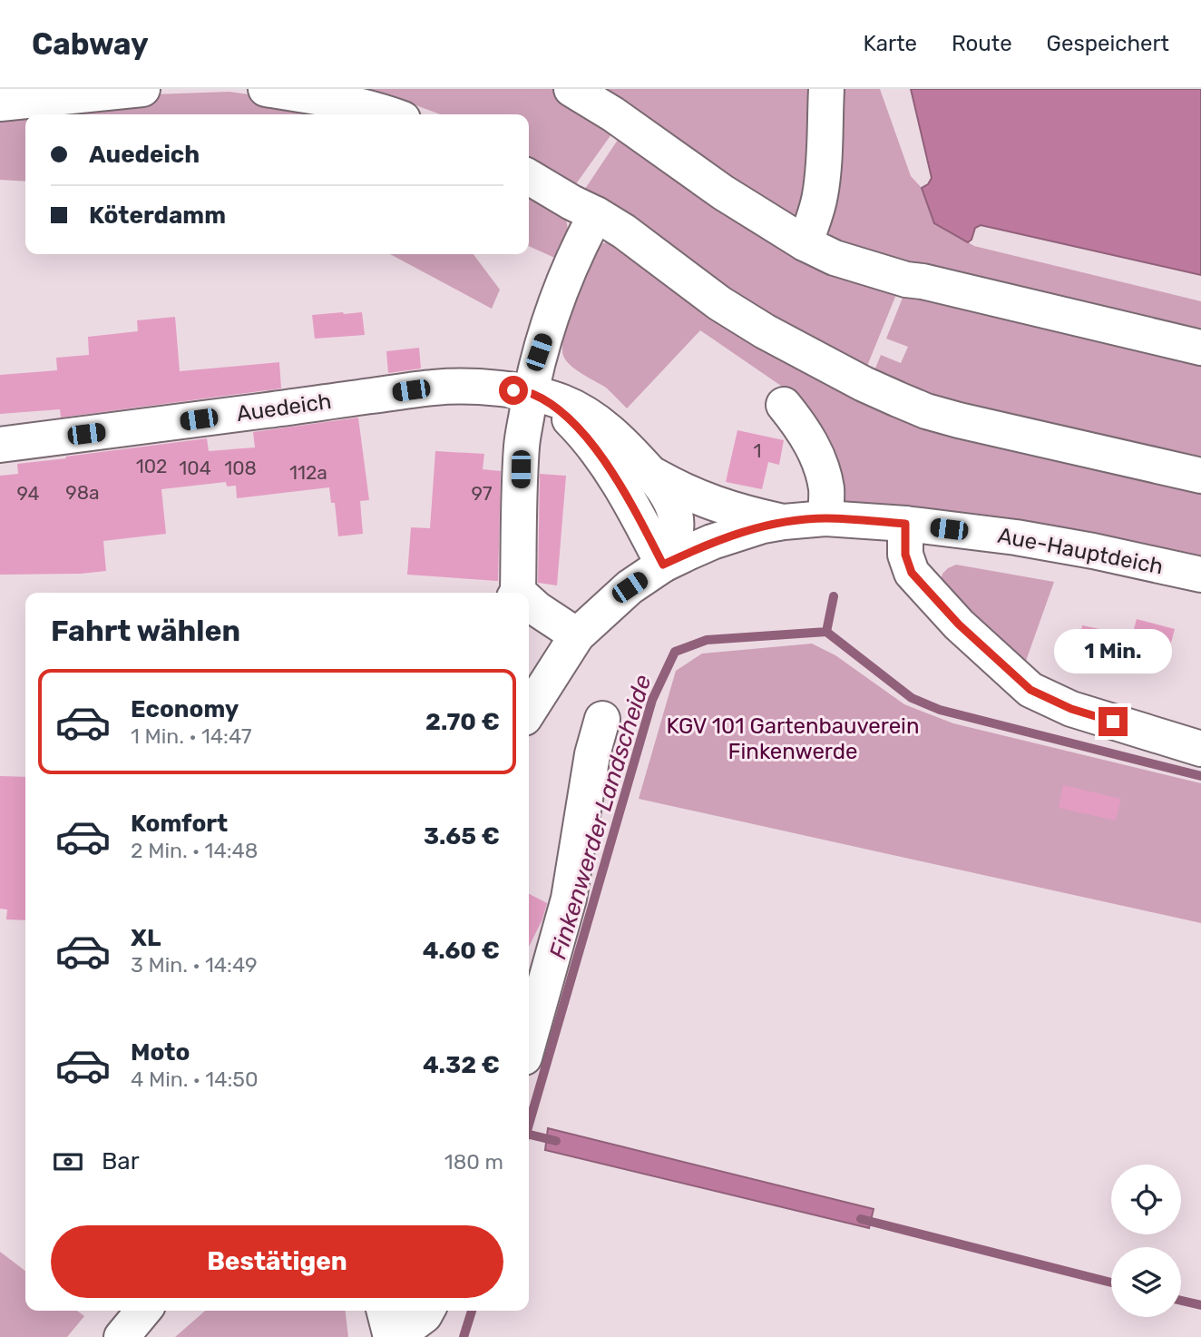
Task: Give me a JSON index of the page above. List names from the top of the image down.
{
  "streets": {
    "street": ["Auedeich", "Aue-Hauptdeich"]
  },
  "crossings": [
    ["Auedeich", "Aue-Hauptdeich"]
  ],
  "water": ["Finkenwerder Landscheide"],
  "parks": ["KGV 101 Gartenbauverein Finkenwerde"],
  "house_numbers": [
    "1",
    "102",
    "104",
    "108",
    "112a",
    "98a",
    "94",
    "97"
  ],
  "page": {
    "header": "Cabway",
    "nav": ["Karte", "Route", "Gespeichert"],
    "banner": ["Auedeich", "Köterdamm"],
    "heading": "Fahrt wählen",
    "bubble": "1 Min.",
    "list": [
      {
        "name": "Economy",
        "note": "1 Min. · 14:47",
        "value": "2.70 €"
      },
      {
        "name": "Komfort",
        "note": "2 Min. · 14:48",
        "value": "3.65 €"
      },
      {
        "name": "XL",
        "note": "3 Min. · 14:49",
        "value": "4.60 €"
      },
      {
        "name": "Moto",
        "note": "4 Min. · 14:50",
        "value": "4.32 €"
      }
    ],
    "pay": ["Bar", "180 m"],
    "buttons": "Bestätigen"
  }
}
